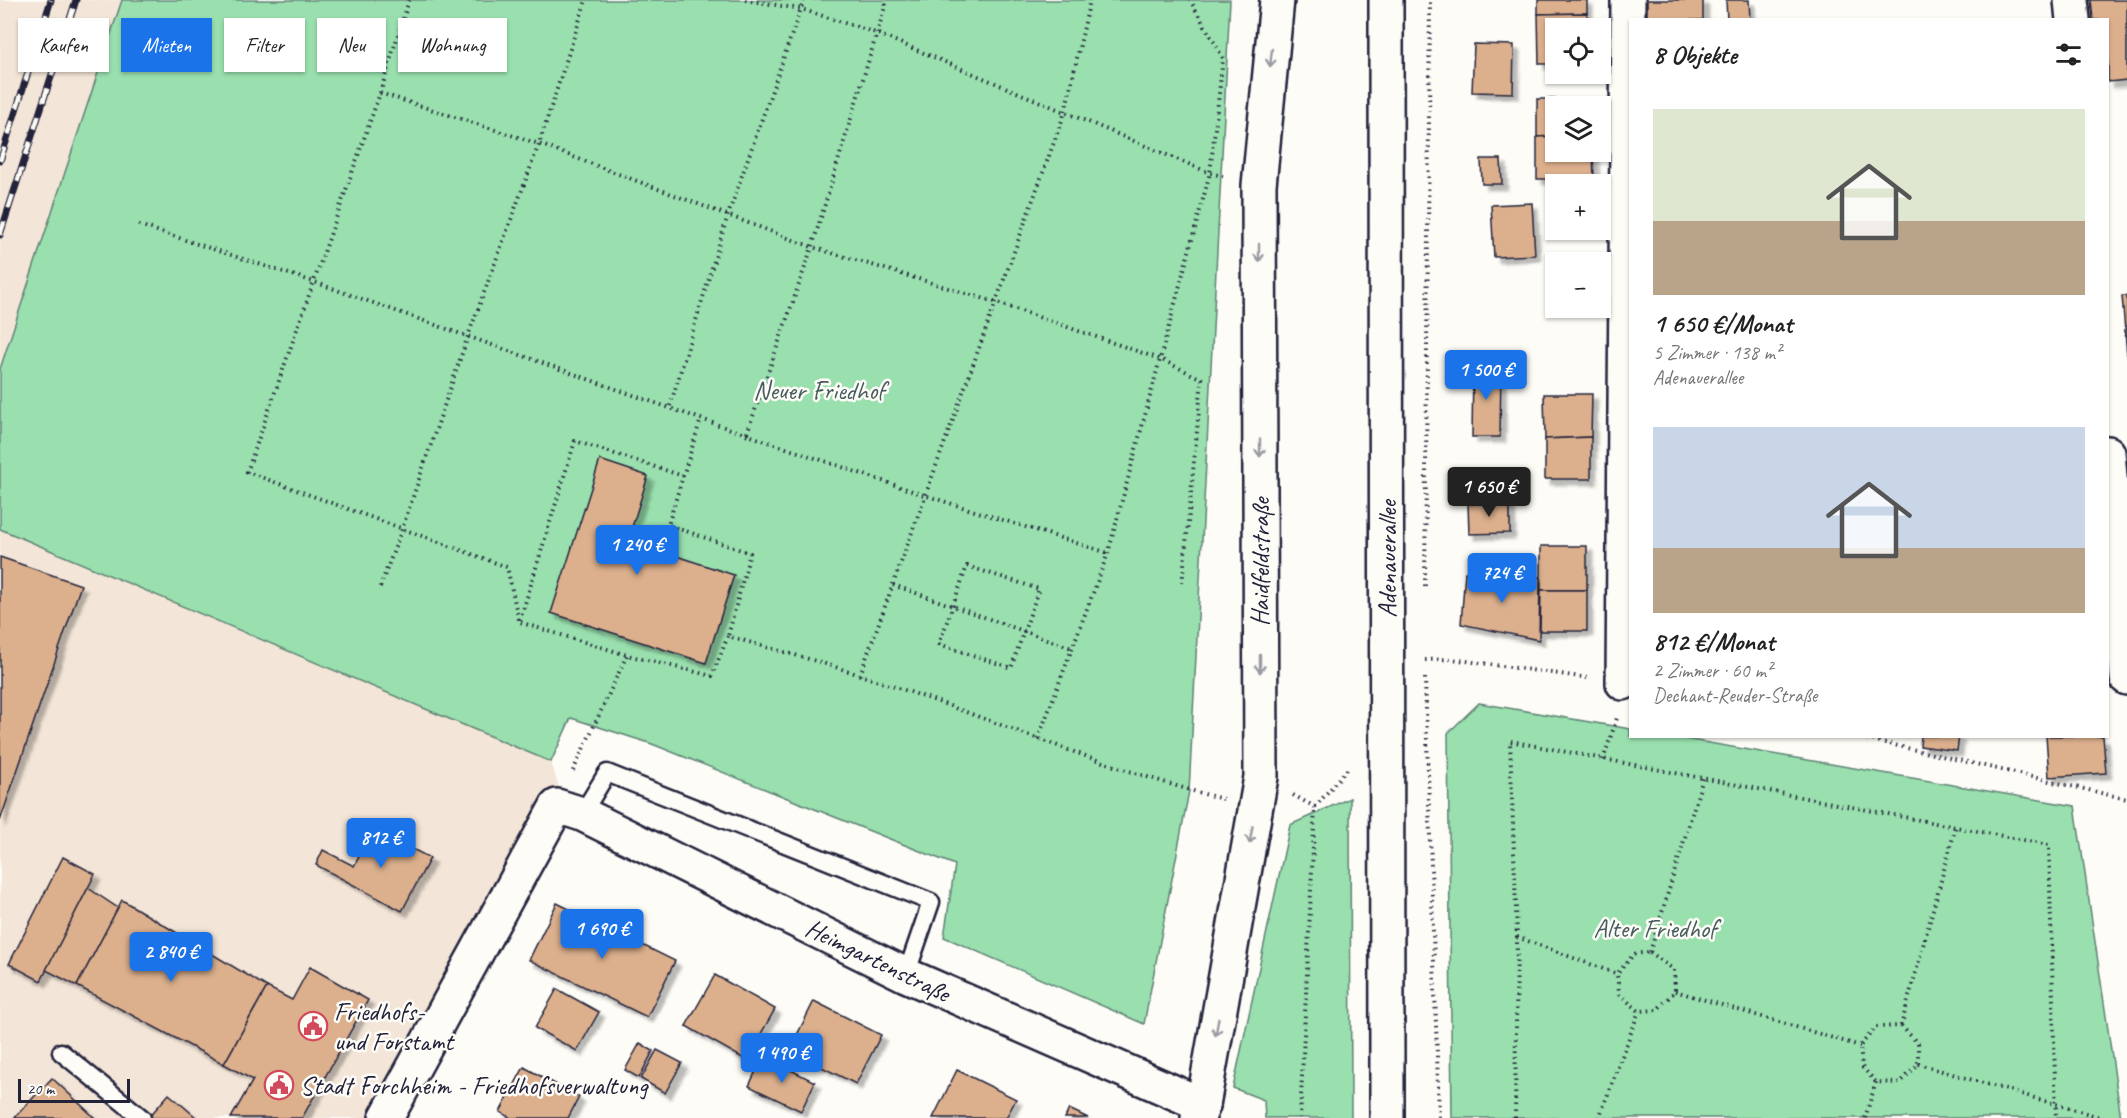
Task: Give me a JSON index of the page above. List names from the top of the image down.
{
  "streets": {
    "street": ["Adenauerallee", "Haidfeldstraße", "Heimgartenstraße"]
  },
  "crossings": [
    ["Haidfeldstraße", "Heimgartenstraße"]
  ],
  "one_way": ["Haidfeldstraße"],
  "parks": ["Neuer Friedhof", "Alter Friedhof"],
  "places": {
    "public building": ["Friedhofs- und Forstamt", "Stadt Forchheim - Friedhofsverwaltung"]
  },
  "scale_bar": "20 m",
  "page": {
    "map_buttons": ["+", "−"],
    "chip": [
      "Kaufen",
      "Mieten",
      "Filter",
      "Neu",
      "Wohnung"
    ],
    "heading": "8 Objekte",
    "list": [
      {
        "name": "1 650 €/Monat",
        "note": "5 Zimmer · 138 m² · Adenauerallee"
      },
      {
        "name": "812 €/Monat",
        "note": "2 Zimmer · 60 m² · Dechant-Reuder-Straße"
      }
    ],
    "price": [
      "1 500 €",
      "1 650 €",
      "1 240 €",
      "724 €",
      "812 €",
      "1 690 €",
      "2 840 €",
      "1 490 €"
    ],
    "scale": "20 m"
  }
}
